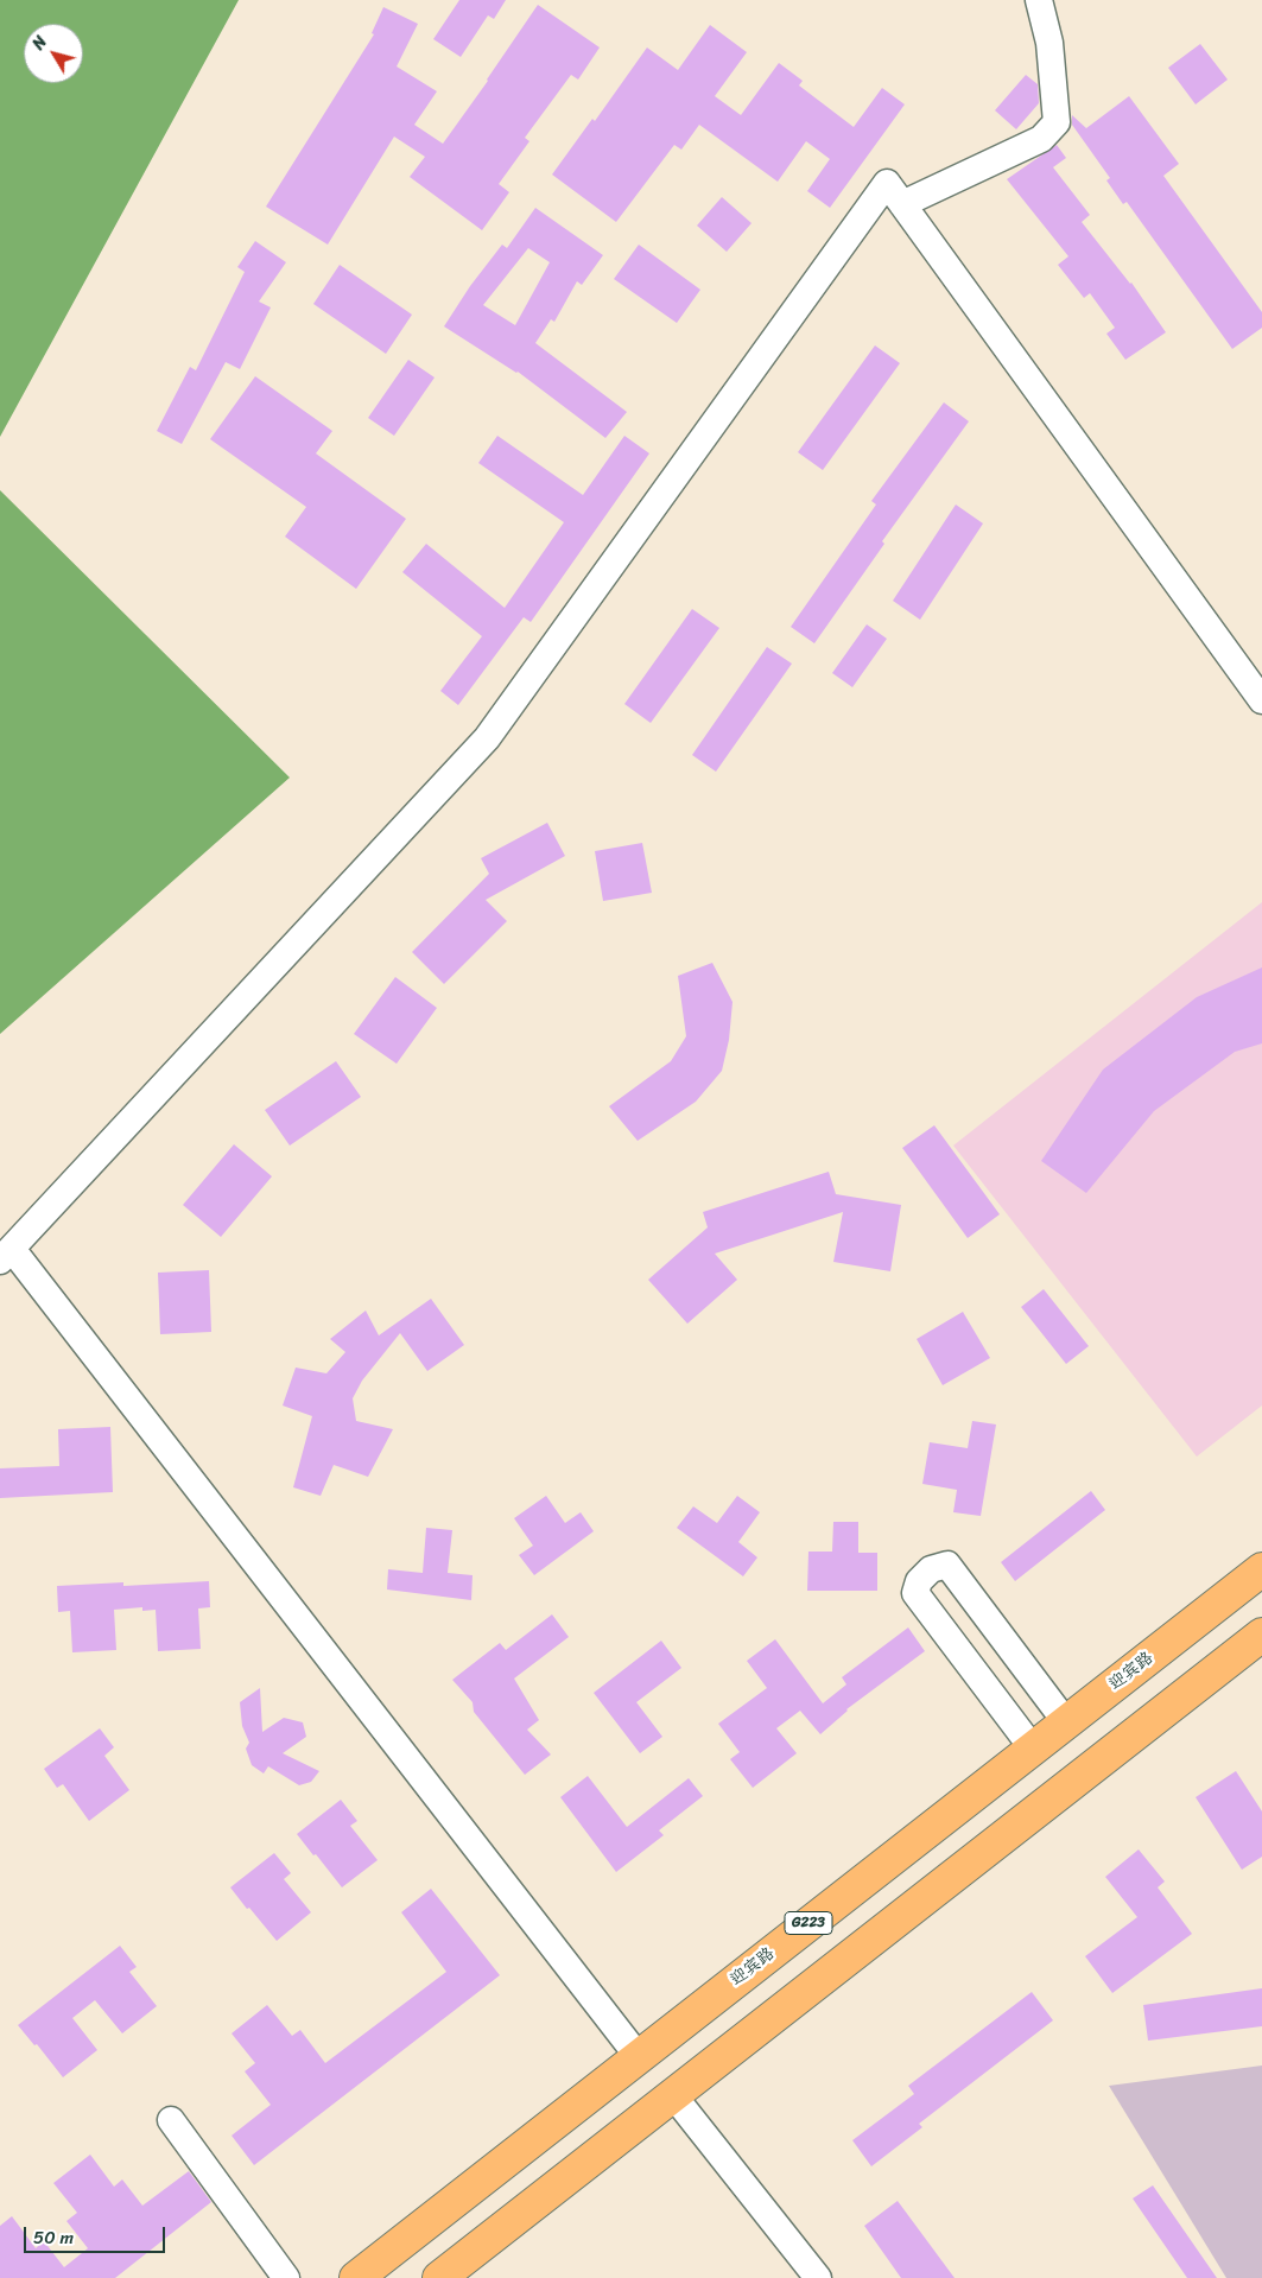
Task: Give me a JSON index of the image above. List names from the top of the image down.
{
  "streets": {
    "highway": ["迎宾路", "G223"]
  },
  "scale_bar": "50 m",
  "north": "top left"
}
